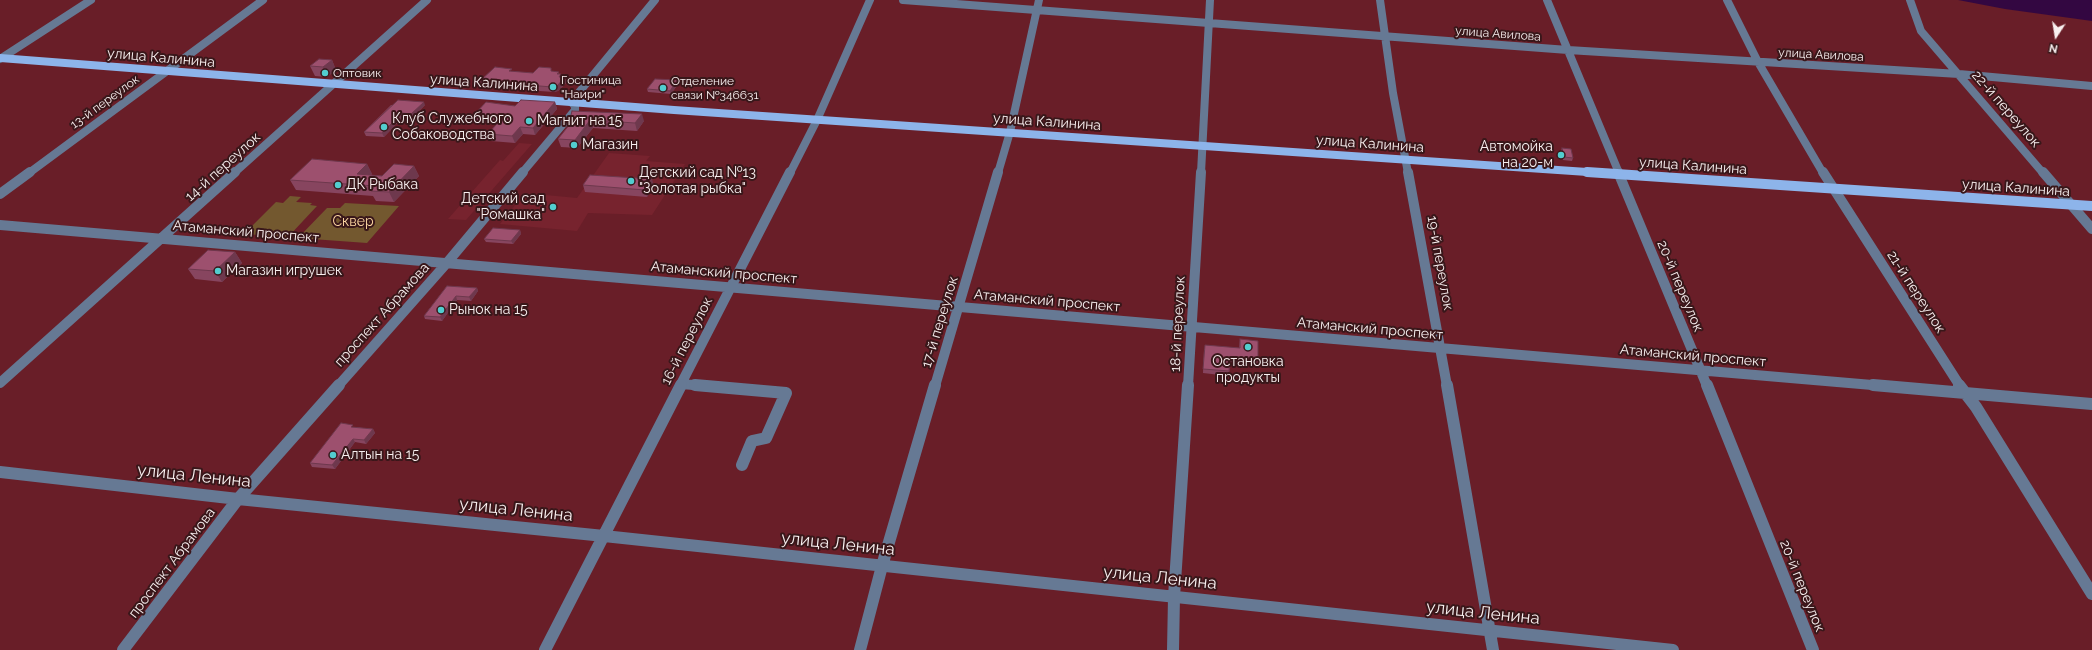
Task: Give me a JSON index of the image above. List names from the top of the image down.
{
  "streets": {
    "main road": ["улица Калинина"],
    "street": [
      "улица Авилова",
      "13-й переулок",
      "22-й переулок",
      "14-й переулок",
      "Атаманский проспект",
      "19-й переулок",
      "20-й переулок",
      "21-й переулок",
      "проспект Абрамова",
      "17-й переулок",
      "18-й переулок",
      "16-й переулок",
      "улица Ленина"
    ]
  },
  "crossings": [
    ["улица Авилова", "22-й переулок"],
    ["улица Авилова", "19-й переулок"],
    ["улица Авилова", "20-й переулок"],
    ["улица Авилова", "21-й переулок"],
    ["улица Авилова", "17-й переулок"],
    ["улица Авилова", "18-й переулок"],
    ["улица Калинина", "13-й переулок"],
    ["улица Калинина", "22-й переулок"],
    ["улица Калинина", "14-й переулок"],
    ["улица Калинина", "19-й переулок"],
    ["улица Калинина", "20-й переулок"],
    ["улица Калинина", "21-й переулок"],
    ["улица Калинина", "проспект Абрамова"],
    ["улица Калинина", "17-й переулок"],
    ["улица Калинина", "18-й переулок"],
    ["улица Калинина", "16-й переулок"],
    ["14-й переулок", "Атаманский проспект"],
    ["Атаманский проспект", "19-й переулок"],
    ["Атаманский проспект", "20-й переулок"],
    ["Атаманский проспект", "21-й переулок"],
    ["Атаманский проспект", "проспект Абрамова"],
    ["Атаманский проспект", "17-й переулок"],
    ["Атаманский проспект", "18-й переулок"],
    ["Атаманский проспект", "16-й переулок"],
    ["19-й переулок", "улица Ленина"],
    ["проспект Абрамова", "улица Ленина"],
    ["17-й переулок", "улица Ленина"],
    ["18-й переулок", "улица Ленина"],
    ["16-й переулок", "улица Ленина"]
  ],
  "parks": ["Сквер"],
  "places": [
    "Оптовик",
    "Гостиница \"Наири\"",
    "Отделение связи №346631",
    "Магнит на 15",
    "Клуб Служебного Собаководства",
    "Магазин",
    "Автомойка на 20-м",
    "Детский сад №13 \"Золотая рыбка\"",
    "ДК Рыбака",
    "Детский сад \"Ромашка\"",
    "Магазин игрушек",
    "Рынок на 15",
    "Остановка продукты",
    "Алтын на 15"
  ],
  "north": "bottom"
}
